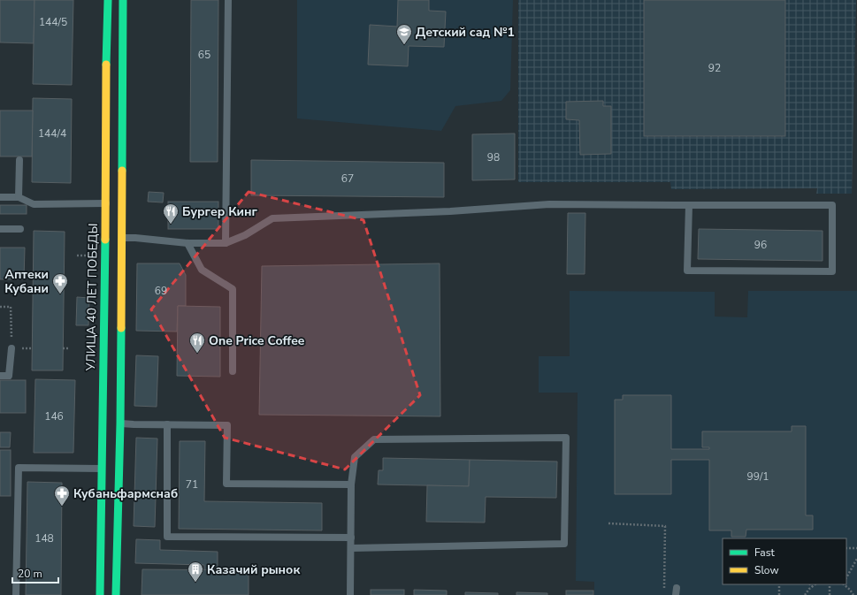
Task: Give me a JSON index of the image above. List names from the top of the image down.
{
  "streets": {
    "main road": ["УЛИЦА 40 ЛЕТ ПОБЕДЫ"]
  },
  "places": {
    "school or university": ["Детский сад №1"],
    "restaurant": ["Бургер Кинг", "One Price Coffee"],
    "pharmacy": ["Аптеки Кубани", "Кубаньфармснаб"],
    "building": ["Казачий рынок"]
  },
  "house_numbers": [
    "144/5",
    "65",
    "92",
    "144/4",
    "98",
    "67",
    "96",
    "69",
    "146",
    "99/1",
    "71",
    "148"
  ],
  "legend": ["Fast", "Slow"],
  "scale_bar": "20 m"
}
